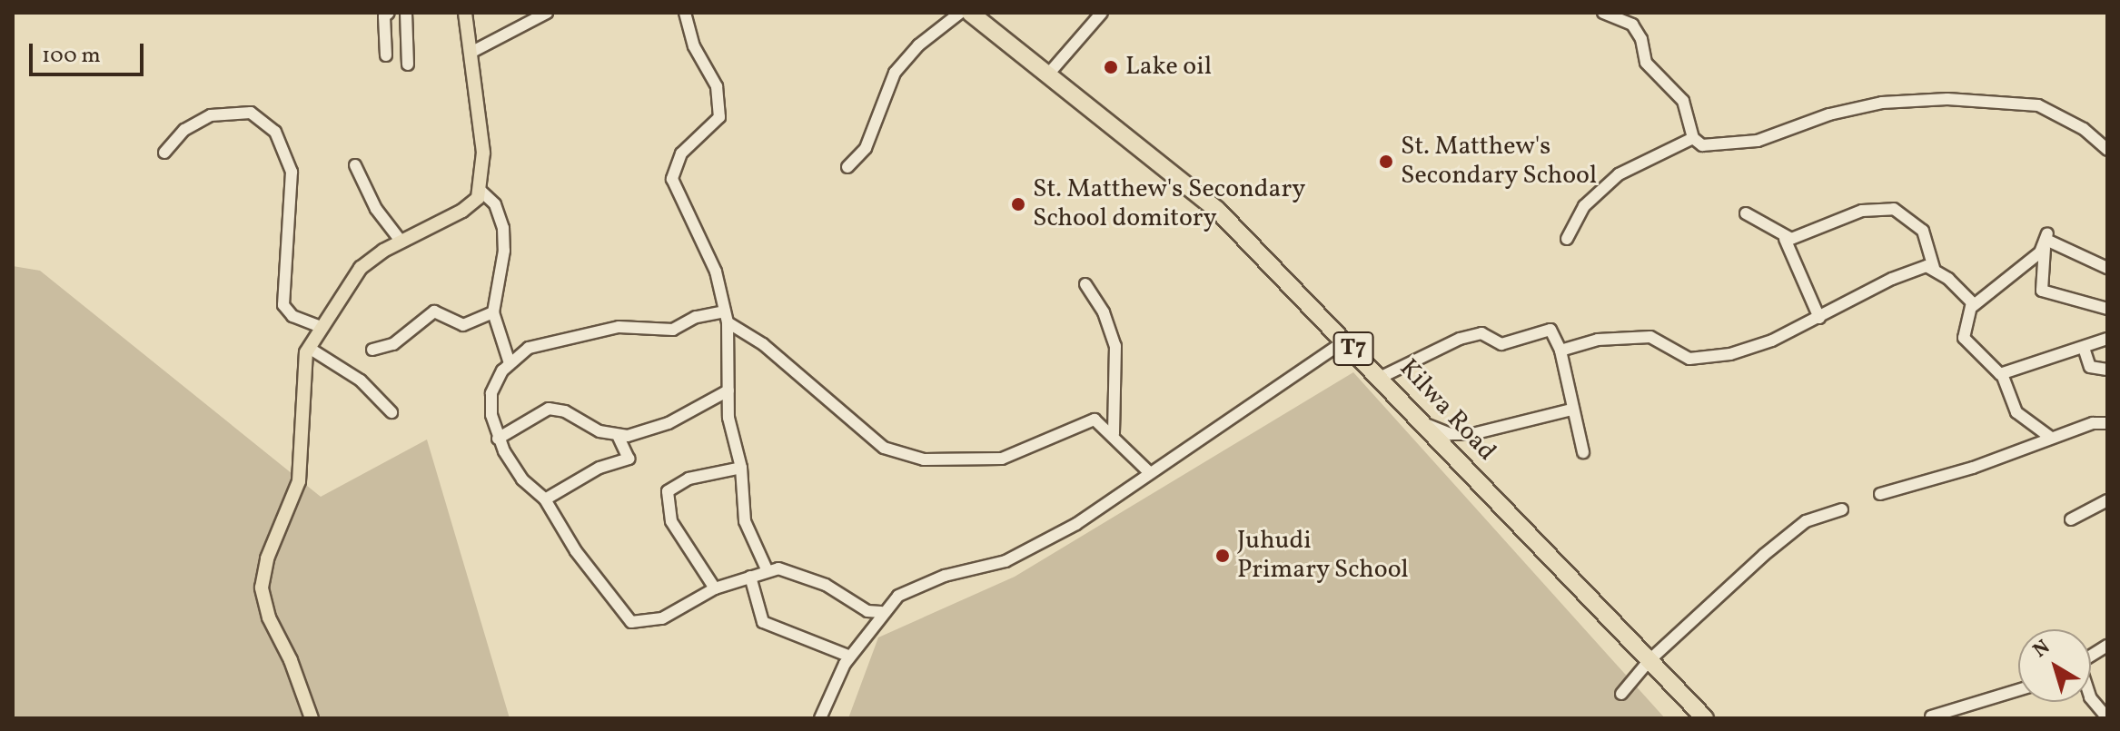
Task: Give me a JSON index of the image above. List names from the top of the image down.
{
  "streets": {
    "highway": ["T7", "Kilwa Road"]
  },
  "places": [
    "Lake oil",
    "St. Matthew's Secondary School",
    "St. Matthew's Secondary School domitory",
    "Juhudi Primary School"
  ],
  "scale_bar": "100 m",
  "north": "top left"
}
